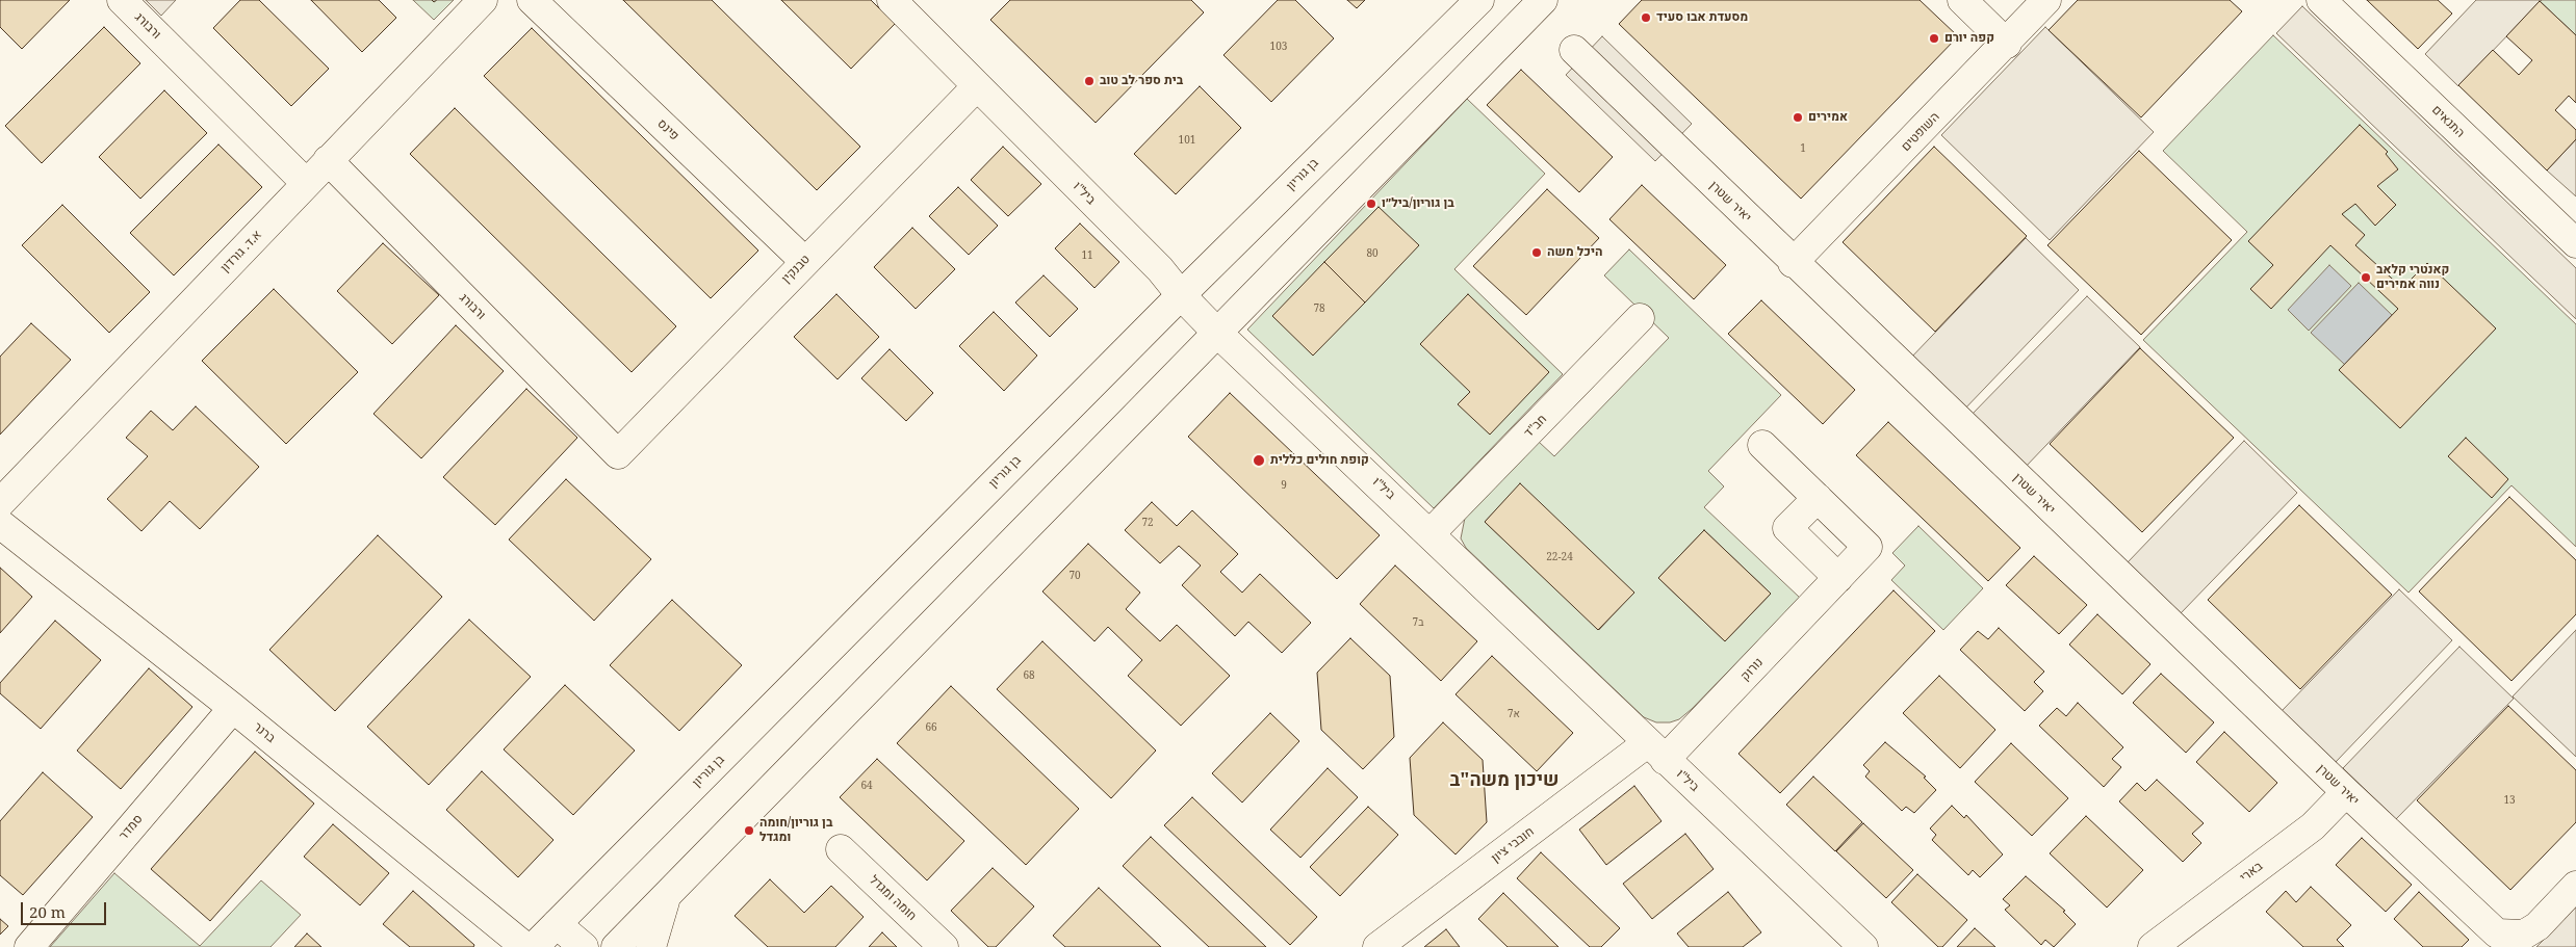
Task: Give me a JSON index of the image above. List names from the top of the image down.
{
  "streets": {
    "street": [
      "ורבורג",
      "התנאים",
      "פינס",
      "השופטים",
      "בן גוריון",
      "ביל\"ו",
      "יאיר שטרן",
      "א.ד. גורדון",
      "טבנקין",
      "חב\"ד",
      "נורוק",
      "ברנר",
      "סמדר",
      "חובבי ציון",
      "בארי",
      "חומה ומגדל"
    ]
  },
  "crossings": [
    ["ורבורג", "א.ד. גורדון"],
    ["ורבורג", "טבנקין"],
    ["פינס", "טבנקין"],
    ["השופטים", "יאיר שטרן"],
    ["בן גוריון", "ביל\"ו"],
    ["ביל\"ו", "טבנקין"],
    ["ביל\"ו", "חב\"ד"],
    ["ביל\"ו", "נורוק"],
    ["ביל\"ו", "חובבי ציון"],
    ["יאיר שטרן", "בארי"],
    ["נורוק", "חובבי ציון"],
    ["ברנר", "סמדר"]
  ],
  "districts": ["שיכון משה\"ב"],
  "places": [
    "מסעדת אבו סעיד",
    "קפה יורם",
    "בית ספר לב טוב",
    "אמירים",
    "בן גוריון/ביל״ו",
    "היכל משה",
    "קאנטרי קלאב נווה אמירים",
    "קופת חולים כללית",
    "בן גוריון/חומה ומגדל"
  ],
  "house_numbers": [
    "103",
    "101",
    "1",
    "80",
    "11",
    "78",
    "9",
    "72",
    "22-24",
    "70",
    "7ב",
    "68",
    "7א",
    "66",
    "64",
    "13"
  ],
  "scale_bar": "20 m"
}
